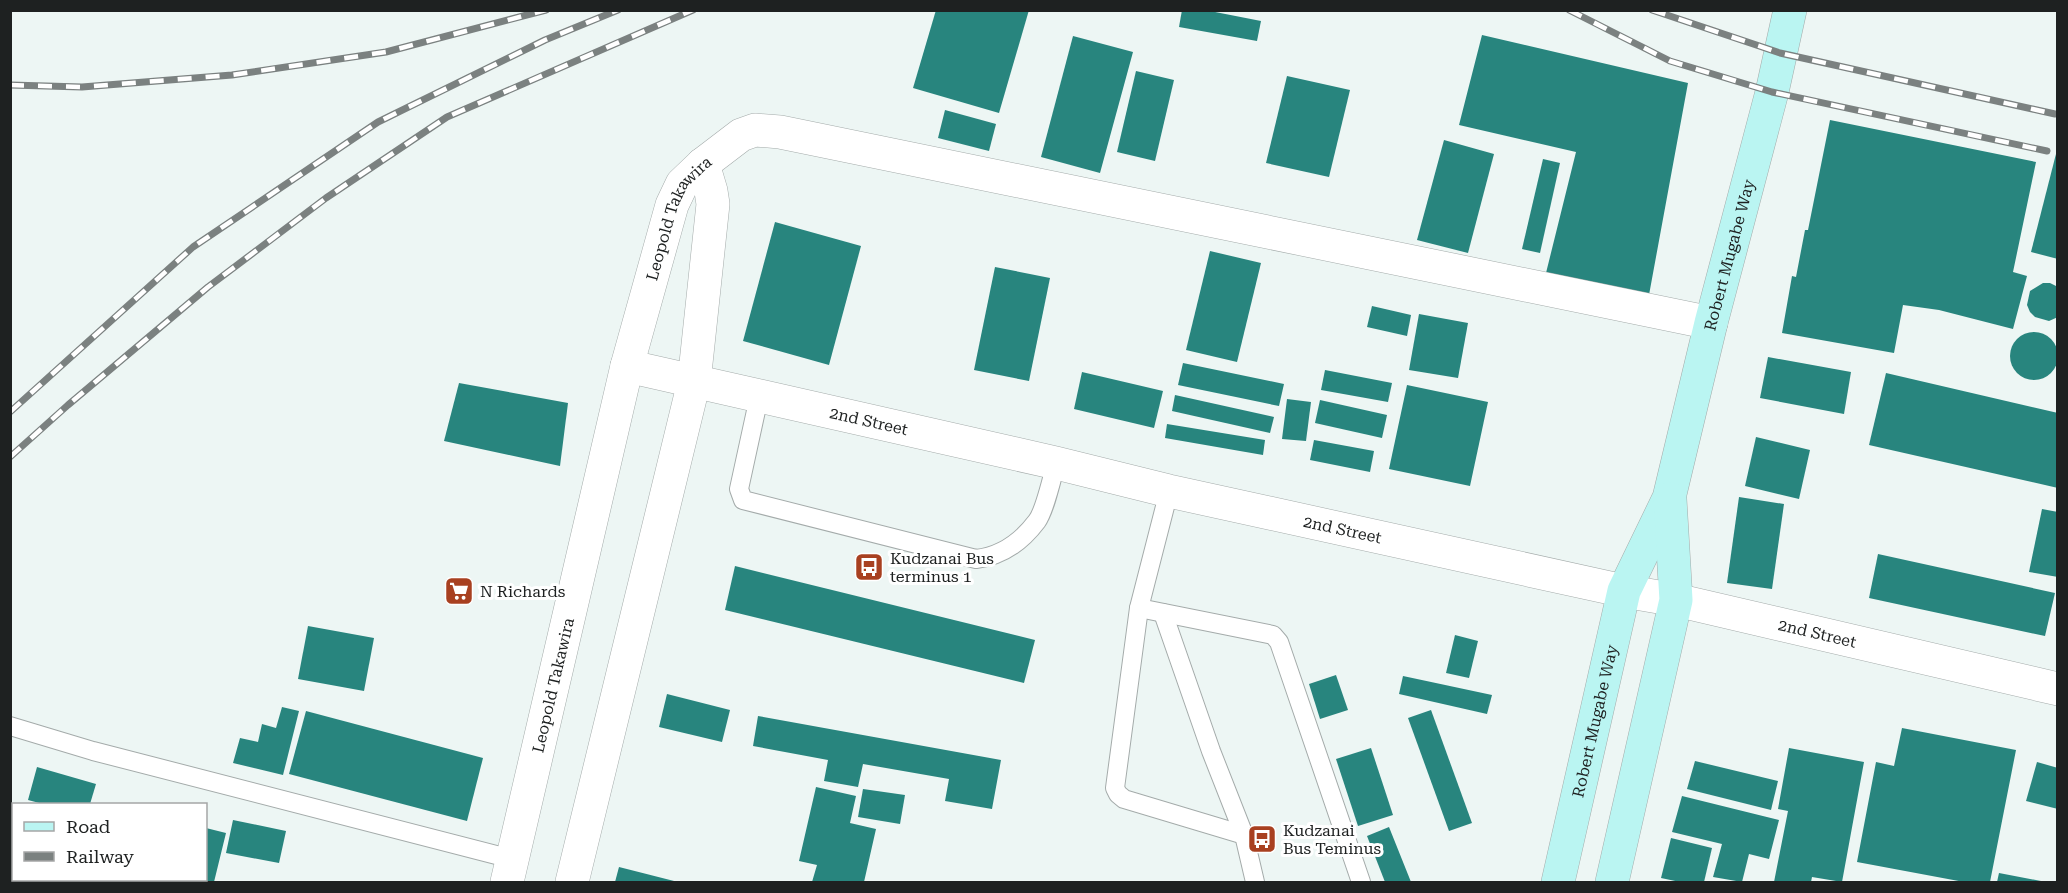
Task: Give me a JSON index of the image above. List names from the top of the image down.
{
  "streets": {
    "street": ["Leopold Takawira", "Robert Mugabe Way", "2nd Street"]
  },
  "crossings": [
    ["Leopold Takawira", "2nd Street"],
    ["Robert Mugabe Way", "2nd Street"]
  ],
  "places": {
    "bus stop": ["Kudzanai Bus terminus 1", "Kudzanai Bus Teminus"],
    "supermarket": ["N Richards"]
  },
  "legend": ["Road", "Railway"]
}
